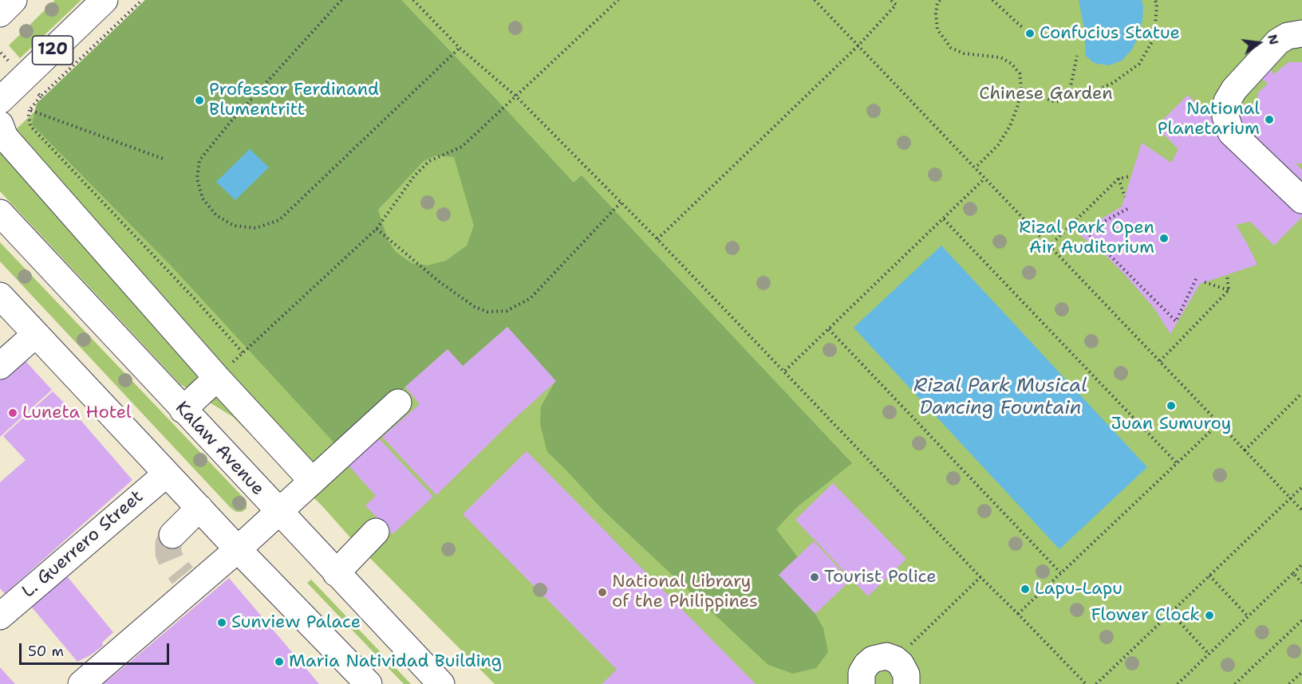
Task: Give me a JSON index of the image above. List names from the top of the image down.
{
  "streets": {
    "main road": ["120", "Kalaw Avenue", "L. Guerrero Street"]
  },
  "water": ["Rizal Park Musical Dancing Fountain"],
  "parks": ["Chinese Garden"],
  "places": [
    "Confucius Statue",
    "Professor Ferdinand Blumentritt",
    "National Planetarium",
    "Rizal Park Open Air Auditorium",
    "Juan Sumuroy",
    "Luneta Hotel",
    "Tourist Police",
    "Lapu-Lapu",
    "National Library of the Philippines",
    "Flower Clock",
    "Sunview Palace",
    "Maria Natividad Building"
  ],
  "scale_bar": "50 m",
  "north": "right"
}
